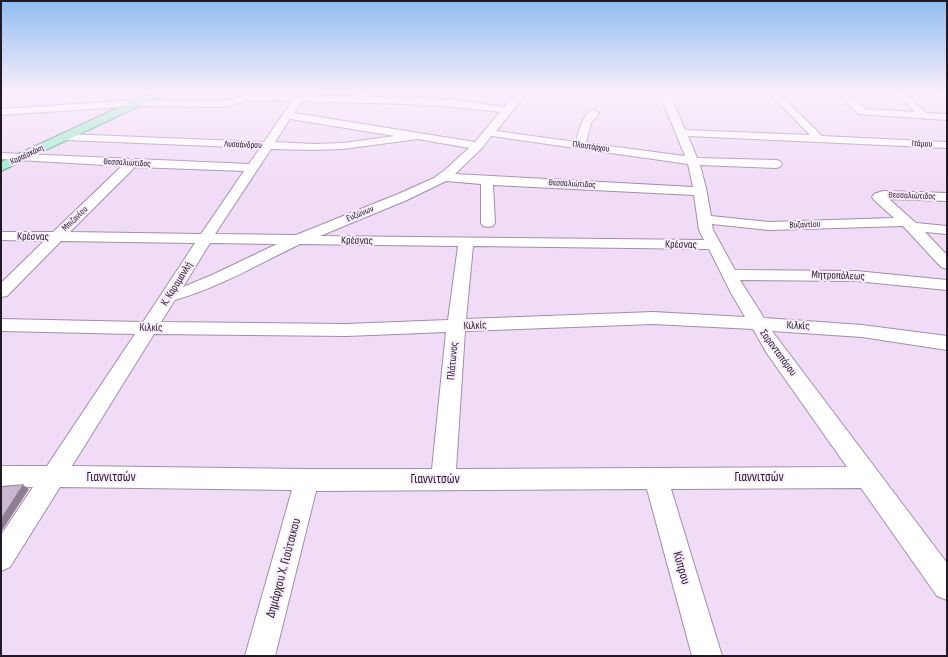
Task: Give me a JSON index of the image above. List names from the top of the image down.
{
  "streets": {
    "main road": ["Καραϊσκάκη"],
    "street": [
      "Ιτάμου",
      "Λυσσάνδρου",
      "Πλουτάρχου",
      "Θεσσαλιώτιδος",
      "Ευζώνων",
      "Μπιζανίου",
      "Βυζαντίου",
      "Κρέσνας",
      "Μητροπόλεως",
      "Κ. Καραμανλή",
      "Κιλκίς",
      "Σαρανταπόρου",
      "Πλάτωνος",
      "Γιαννιτσών",
      "Δημάρχου Χ. Γιούτσικου",
      "Κύπρου"
    ]
  },
  "crossings": [
    ["Ιτάμου", "Σαρανταπόρου"],
    ["Λυσσάνδρου", "Καραϊσκάκη"],
    ["Λυσσάνδρου", "Κ. Καραμανλή"],
    ["Πλουτάρχου", "Ευζώνων"],
    ["Πλουτάρχου", "Σαρανταπόρου"],
    ["Καραϊσκάκη", "Θεσσαλιώτιδος"],
    ["Θεσσαλιώτιδος", "Ευζώνων"],
    ["Θεσσαλιώτιδος", "Μπιζανίου"],
    ["Θεσσαλιώτιδος", "Βυζαντίου"],
    ["Θεσσαλιώτιδος", "Κ. Καραμανλή"],
    ["Θεσσαλιώτιδος", "Σαρανταπόρου"],
    ["Ευζώνων", "Κρέσνας"],
    ["Ευζώνων", "Κ. Καραμανλή"],
    ["Μπιζανίου", "Κρέσνας"],
    ["Βυζαντίου", "Σαρανταπόρου"],
    ["Κρέσνας", "Κ. Καραμανλή"],
    ["Κρέσνας", "Σαρανταπόρου"],
    ["Κρέσνας", "Πλάτωνος"],
    ["Μητροπόλεως", "Σαρανταπόρου"],
    ["Κ. Καραμανλή", "Κιλκίς"],
    ["Κ. Καραμανλή", "Γιαννιτσών"],
    ["Κιλκίς", "Σαρανταπόρου"],
    ["Κιλκίς", "Πλάτωνος"],
    ["Σαρανταπόρου", "Γιαννιτσών"],
    ["Πλάτωνος", "Γιαννιτσών"],
    ["Γιαννιτσών", "Δημάρχου Χ. Γιούτσικου"],
    ["Γιαννιτσών", "Κύπρου"]
  ]
}
